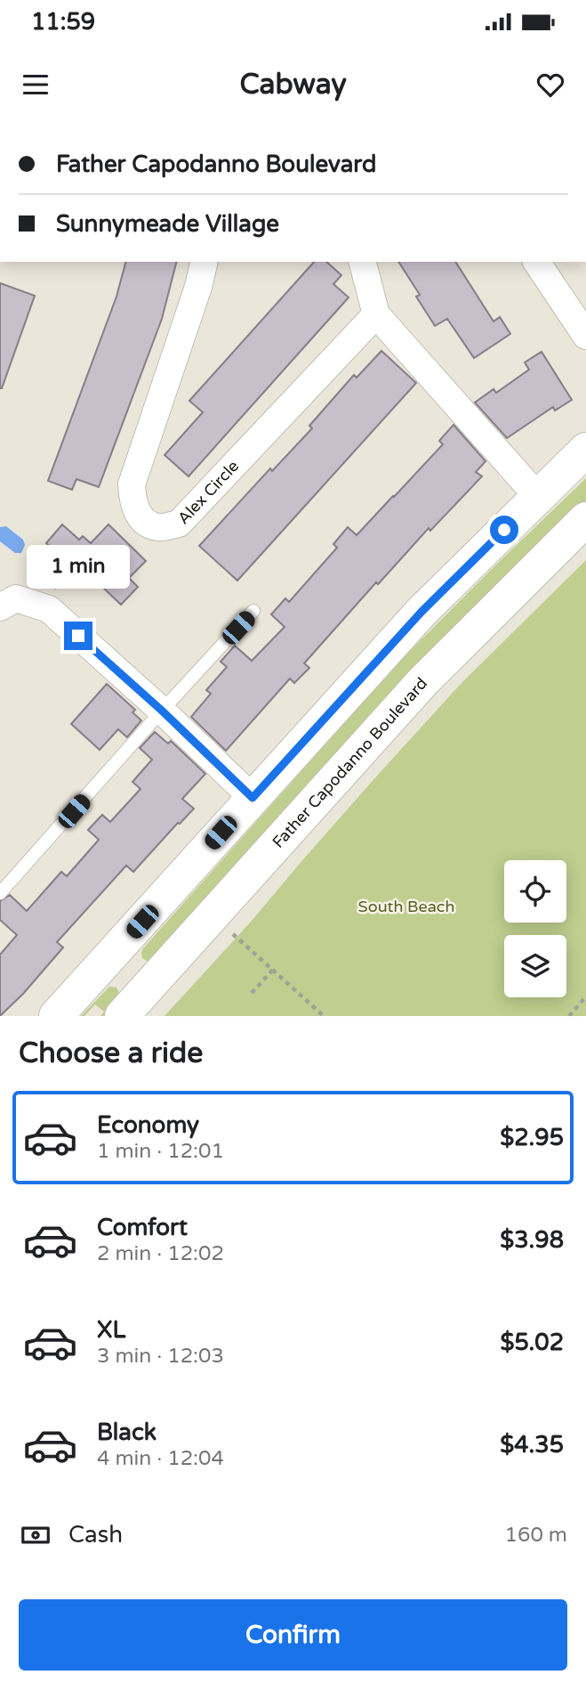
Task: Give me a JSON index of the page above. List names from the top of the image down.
{
  "streets": {
    "main road": ["Father Capodanno Boulevard"],
    "street": ["Alex Circle"]
  },
  "parks": ["South Beach"],
  "page": {
    "status": "11:59",
    "header": "Cabway",
    "banner": ["Father Capodanno Boulevard", "Sunnymeade Village"],
    "bubble": "1 min",
    "heading": "Choose a ride",
    "list": [
      {
        "name": "Economy",
        "note": "1 min · 12:01",
        "value": "$2.95"
      },
      {
        "name": "Comfort",
        "note": "2 min · 12:02",
        "value": "$3.98"
      },
      {
        "name": "XL",
        "note": "3 min · 12:03",
        "value": "$5.02"
      },
      {
        "name": "Black",
        "note": "4 min · 12:04",
        "value": "$4.35"
      }
    ],
    "pay": ["Cash", "160 m"],
    "buttons": "Confirm"
  }
}
